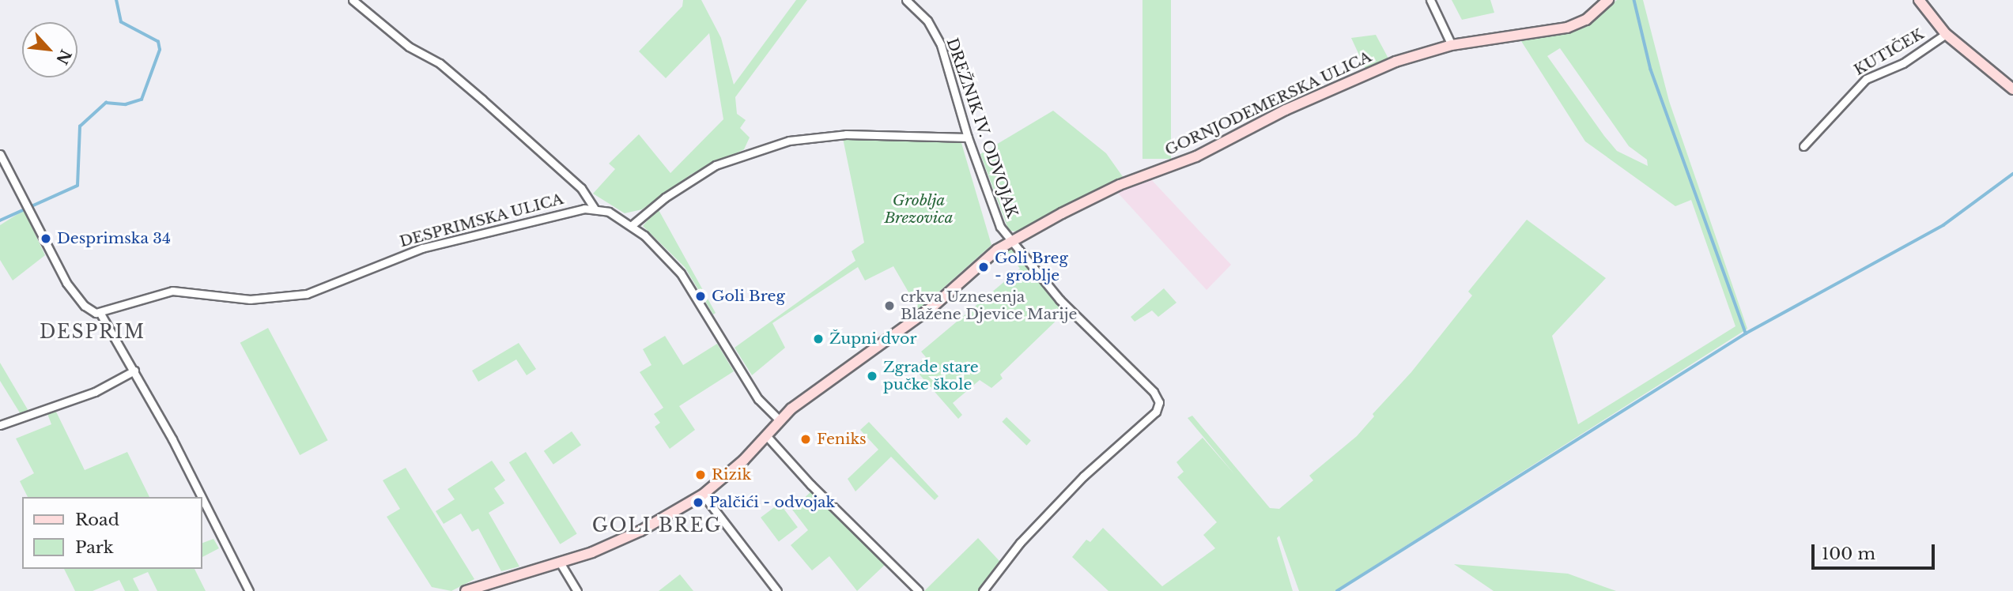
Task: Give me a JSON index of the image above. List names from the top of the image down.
{
  "streets": {
    "street": [
      "KUTIČEK",
      "GORNJODEMERSKA ULICA",
      "DREŽNIK IV. ODVOJAK",
      "DESPRIMSKA ULICA"
    ]
  },
  "crossings": [
    ["GORNJODEMERSKA ULICA", "DREŽNIK IV. ODVOJAK"]
  ],
  "districts": ["DESPRIM", "GOLI BREG"],
  "parks": ["Groblja Brezovica"],
  "places": [
    "Desprimska 34",
    "Goli Breg - groblje",
    "Goli Breg",
    "crkva Uznesenja Blažene Djevice Marije",
    "Župni dvor",
    "Zgrade stare pučke škole",
    "Feniks",
    "Rizik",
    "Palčići - odvojak"
  ],
  "legend": ["Road", "Park"],
  "scale_bar": "100 m",
  "north": "bottom right"
}
